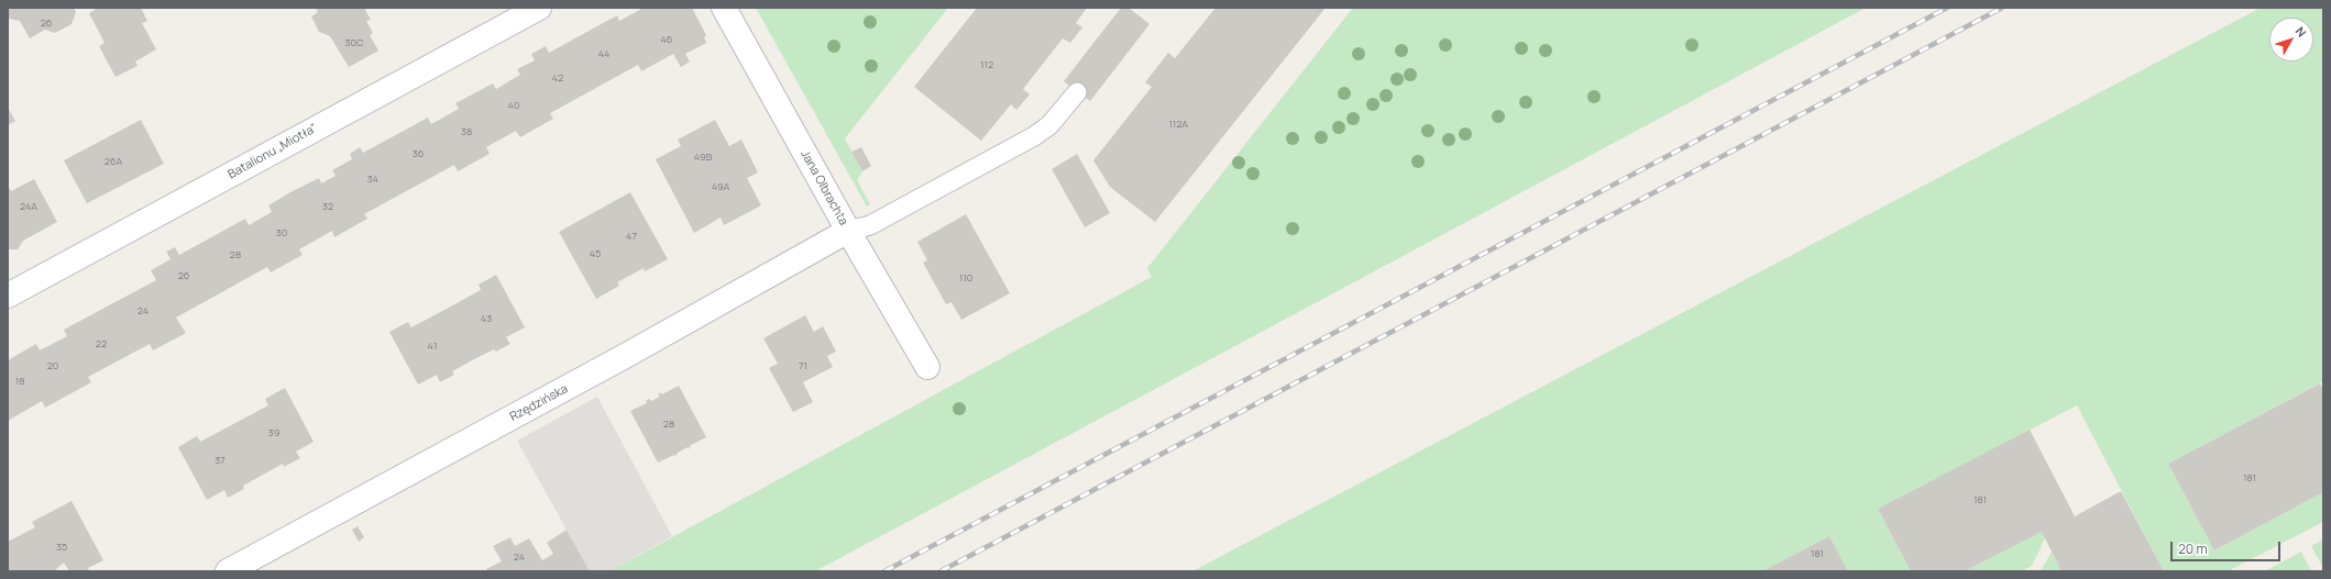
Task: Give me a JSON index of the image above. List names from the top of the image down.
{
  "streets": {
    "street": ["Batalionu „Miotła”", "Jana Olbrachta", "Rzędzińska"]
  },
  "crossings": [
    ["Jana Olbrachta", "Rzędzińska"]
  ],
  "house_numbers": [
    "26",
    "46",
    "30C",
    "44",
    "112",
    "42",
    "40",
    "112A",
    "38",
    "36",
    "49B",
    "26A",
    "34",
    "49A",
    "24A",
    "32",
    "30",
    "47",
    "45",
    "28",
    "26",
    "110",
    "24",
    "43",
    "22",
    "41",
    "20",
    "71",
    "18",
    "28",
    "39",
    "37",
    "181",
    "181",
    "35",
    "181",
    "24"
  ],
  "scale_bar": "20 m",
  "north": "top right"
}
